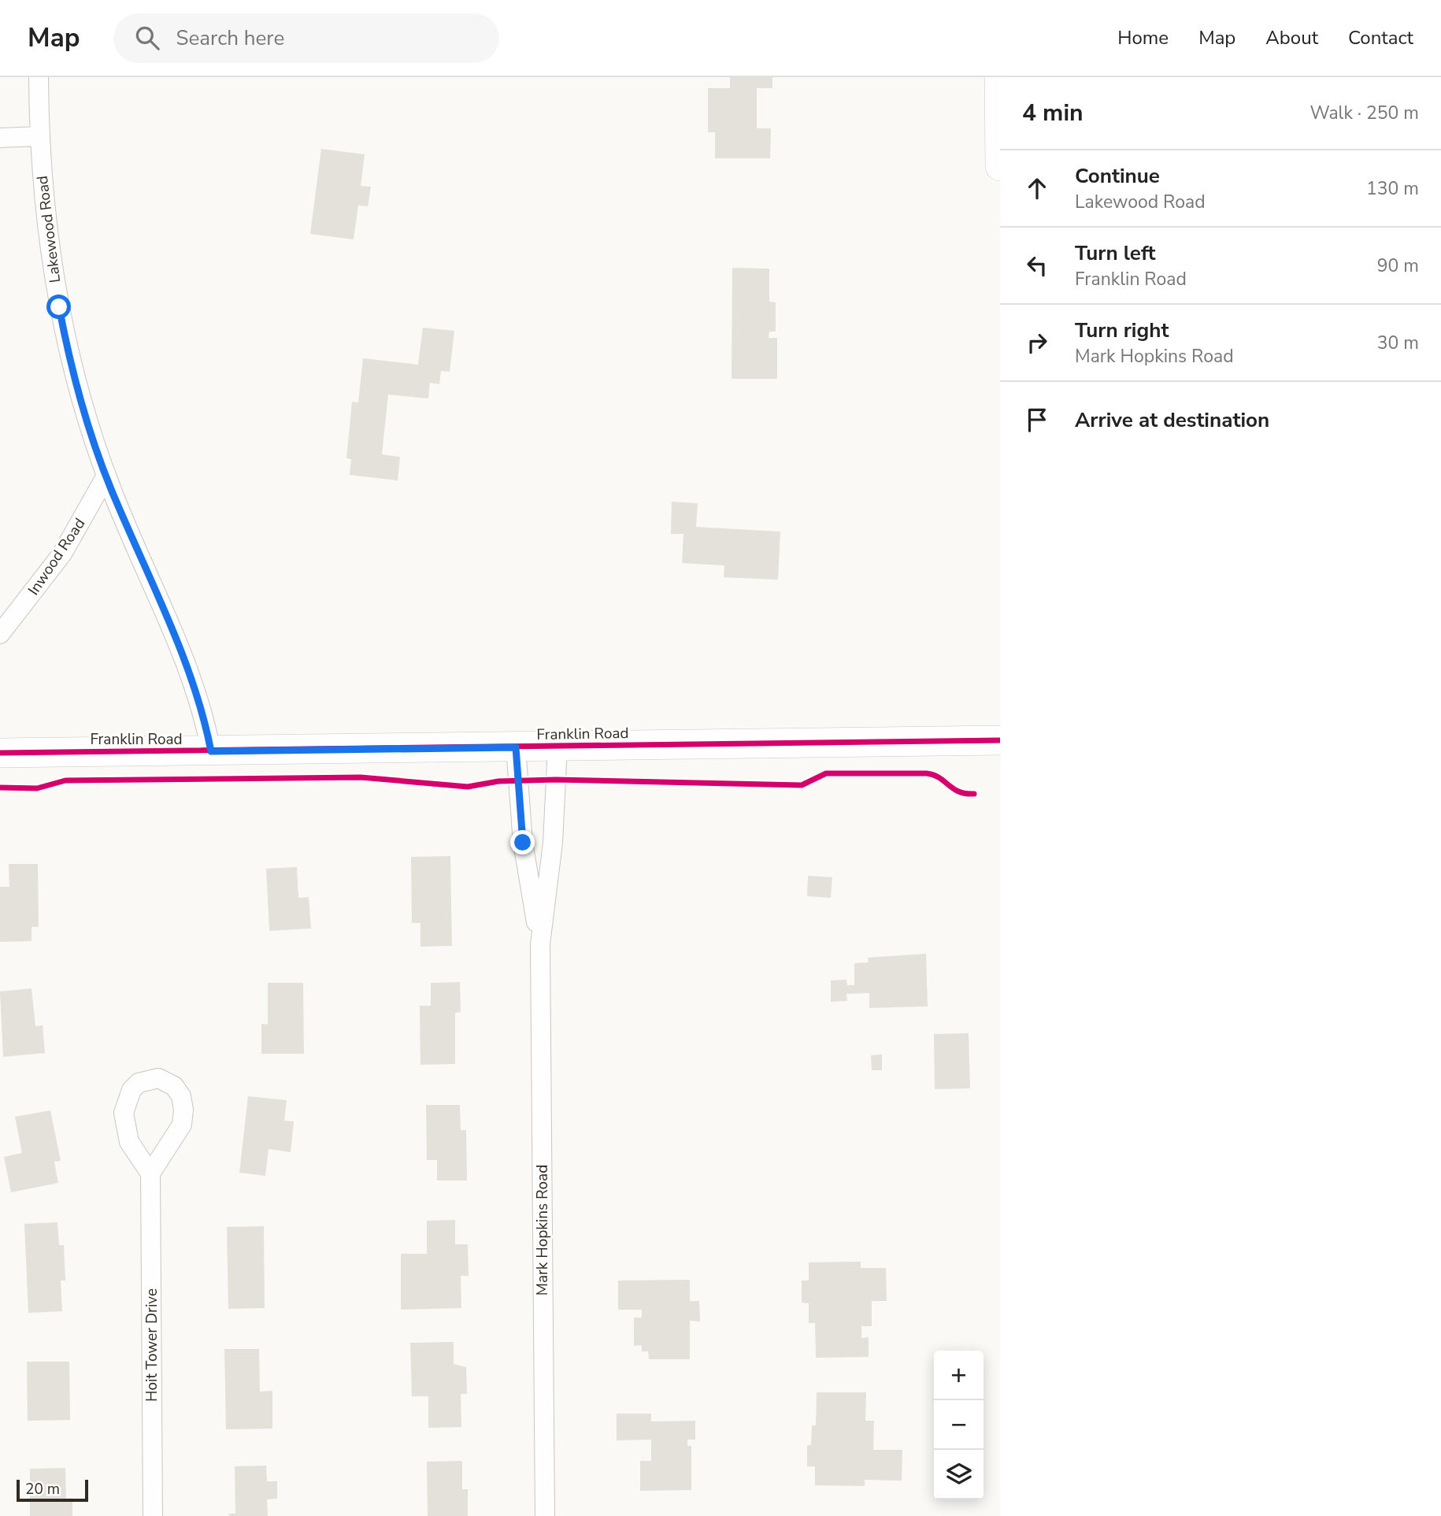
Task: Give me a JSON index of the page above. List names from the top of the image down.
{
  "streets": {
    "street": [
      "Lakewood Road",
      "Inwood Road",
      "Franklin Road",
      "Mark Hopkins Road",
      "Hoit Tower Drive"
    ]
  },
  "crossings": [
    ["Lakewood Road", "Inwood Road"],
    ["Lakewood Road", "Franklin Road"],
    ["Franklin Road", "Mark Hopkins Road"]
  ],
  "scale_bar": "20 m",
  "page": {
    "header": "Map",
    "search": "Search here",
    "nav": [
      "Home",
      "Map",
      "About",
      "Contact"
    ],
    "heading": ["4 min", "Walk · 250 m"],
    "list": [
      ["Continue", "Lakewood Road", "130 m"],
      ["Turn left", "Franklin Road", "90 m"],
      ["Turn right", "Mark Hopkins Road", "30 m"],
      "Arrive at destination"
    ],
    "map_buttons": ["+", "−"],
    "scale": "20 m"
  }
}
